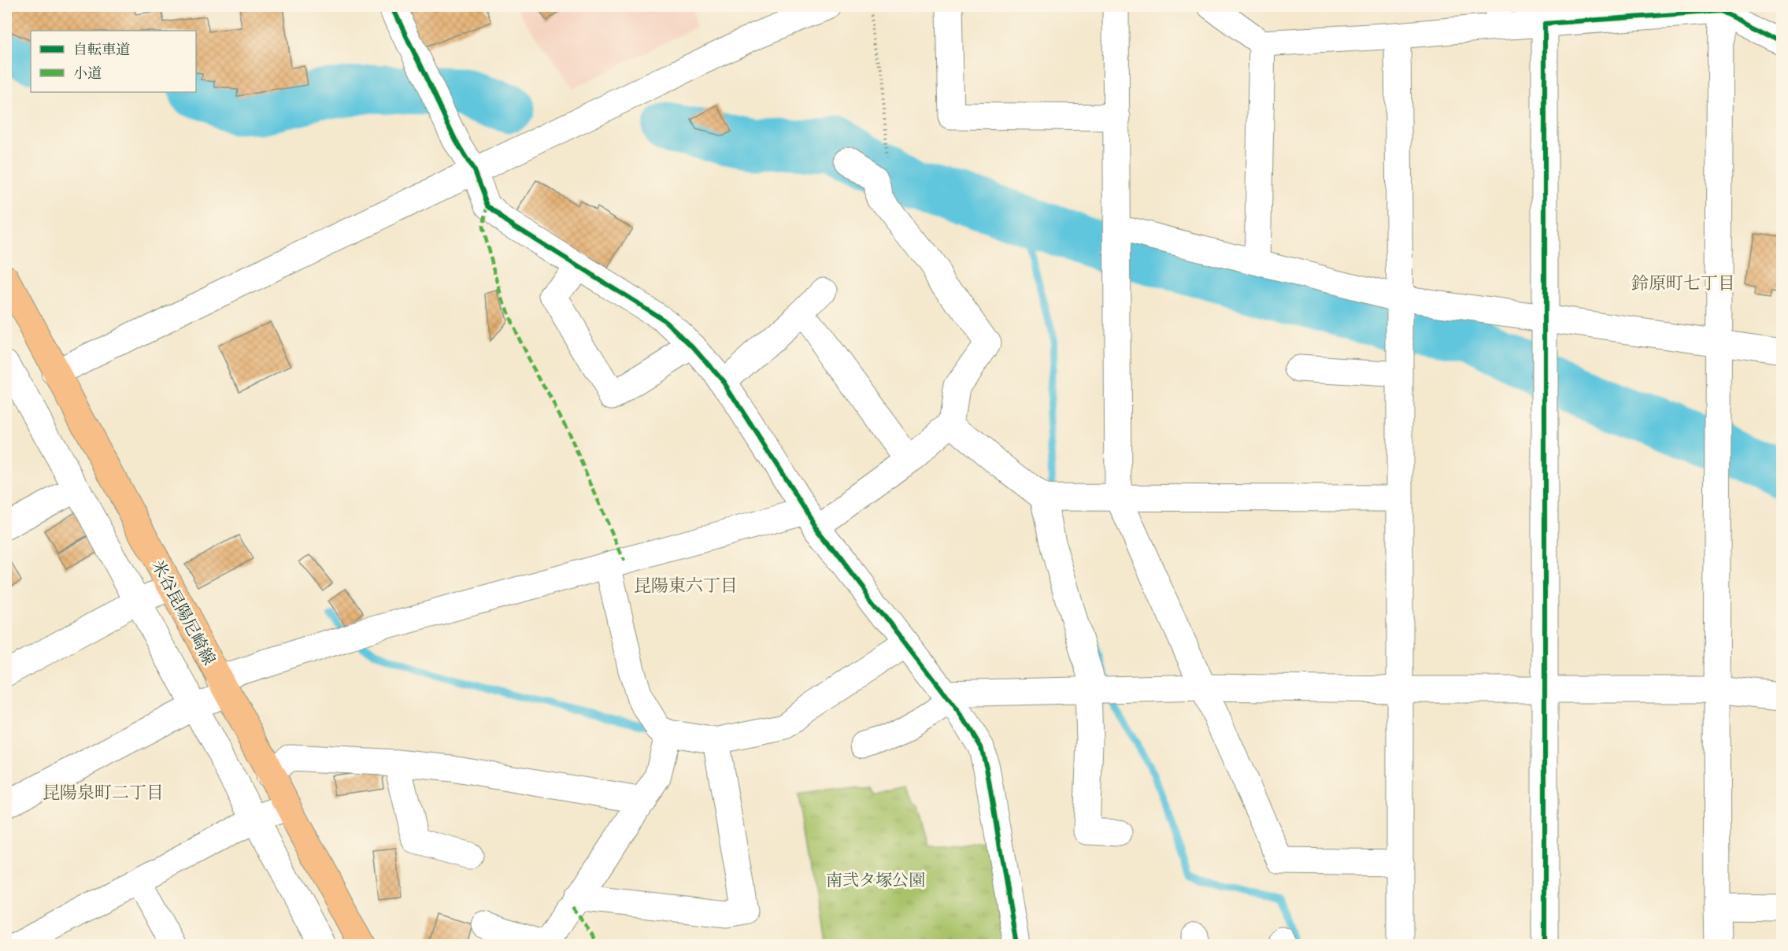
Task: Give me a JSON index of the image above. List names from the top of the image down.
{
  "streets": {
    "main road": ["米谷昆陽尼崎線"]
  },
  "districts": ["鈴原町七丁目", "昆陽東六丁目", "昆陽泉町二丁目"],
  "parks": ["南弐タ塚公園"],
  "legend": ["自転車道", "小道"]
}
